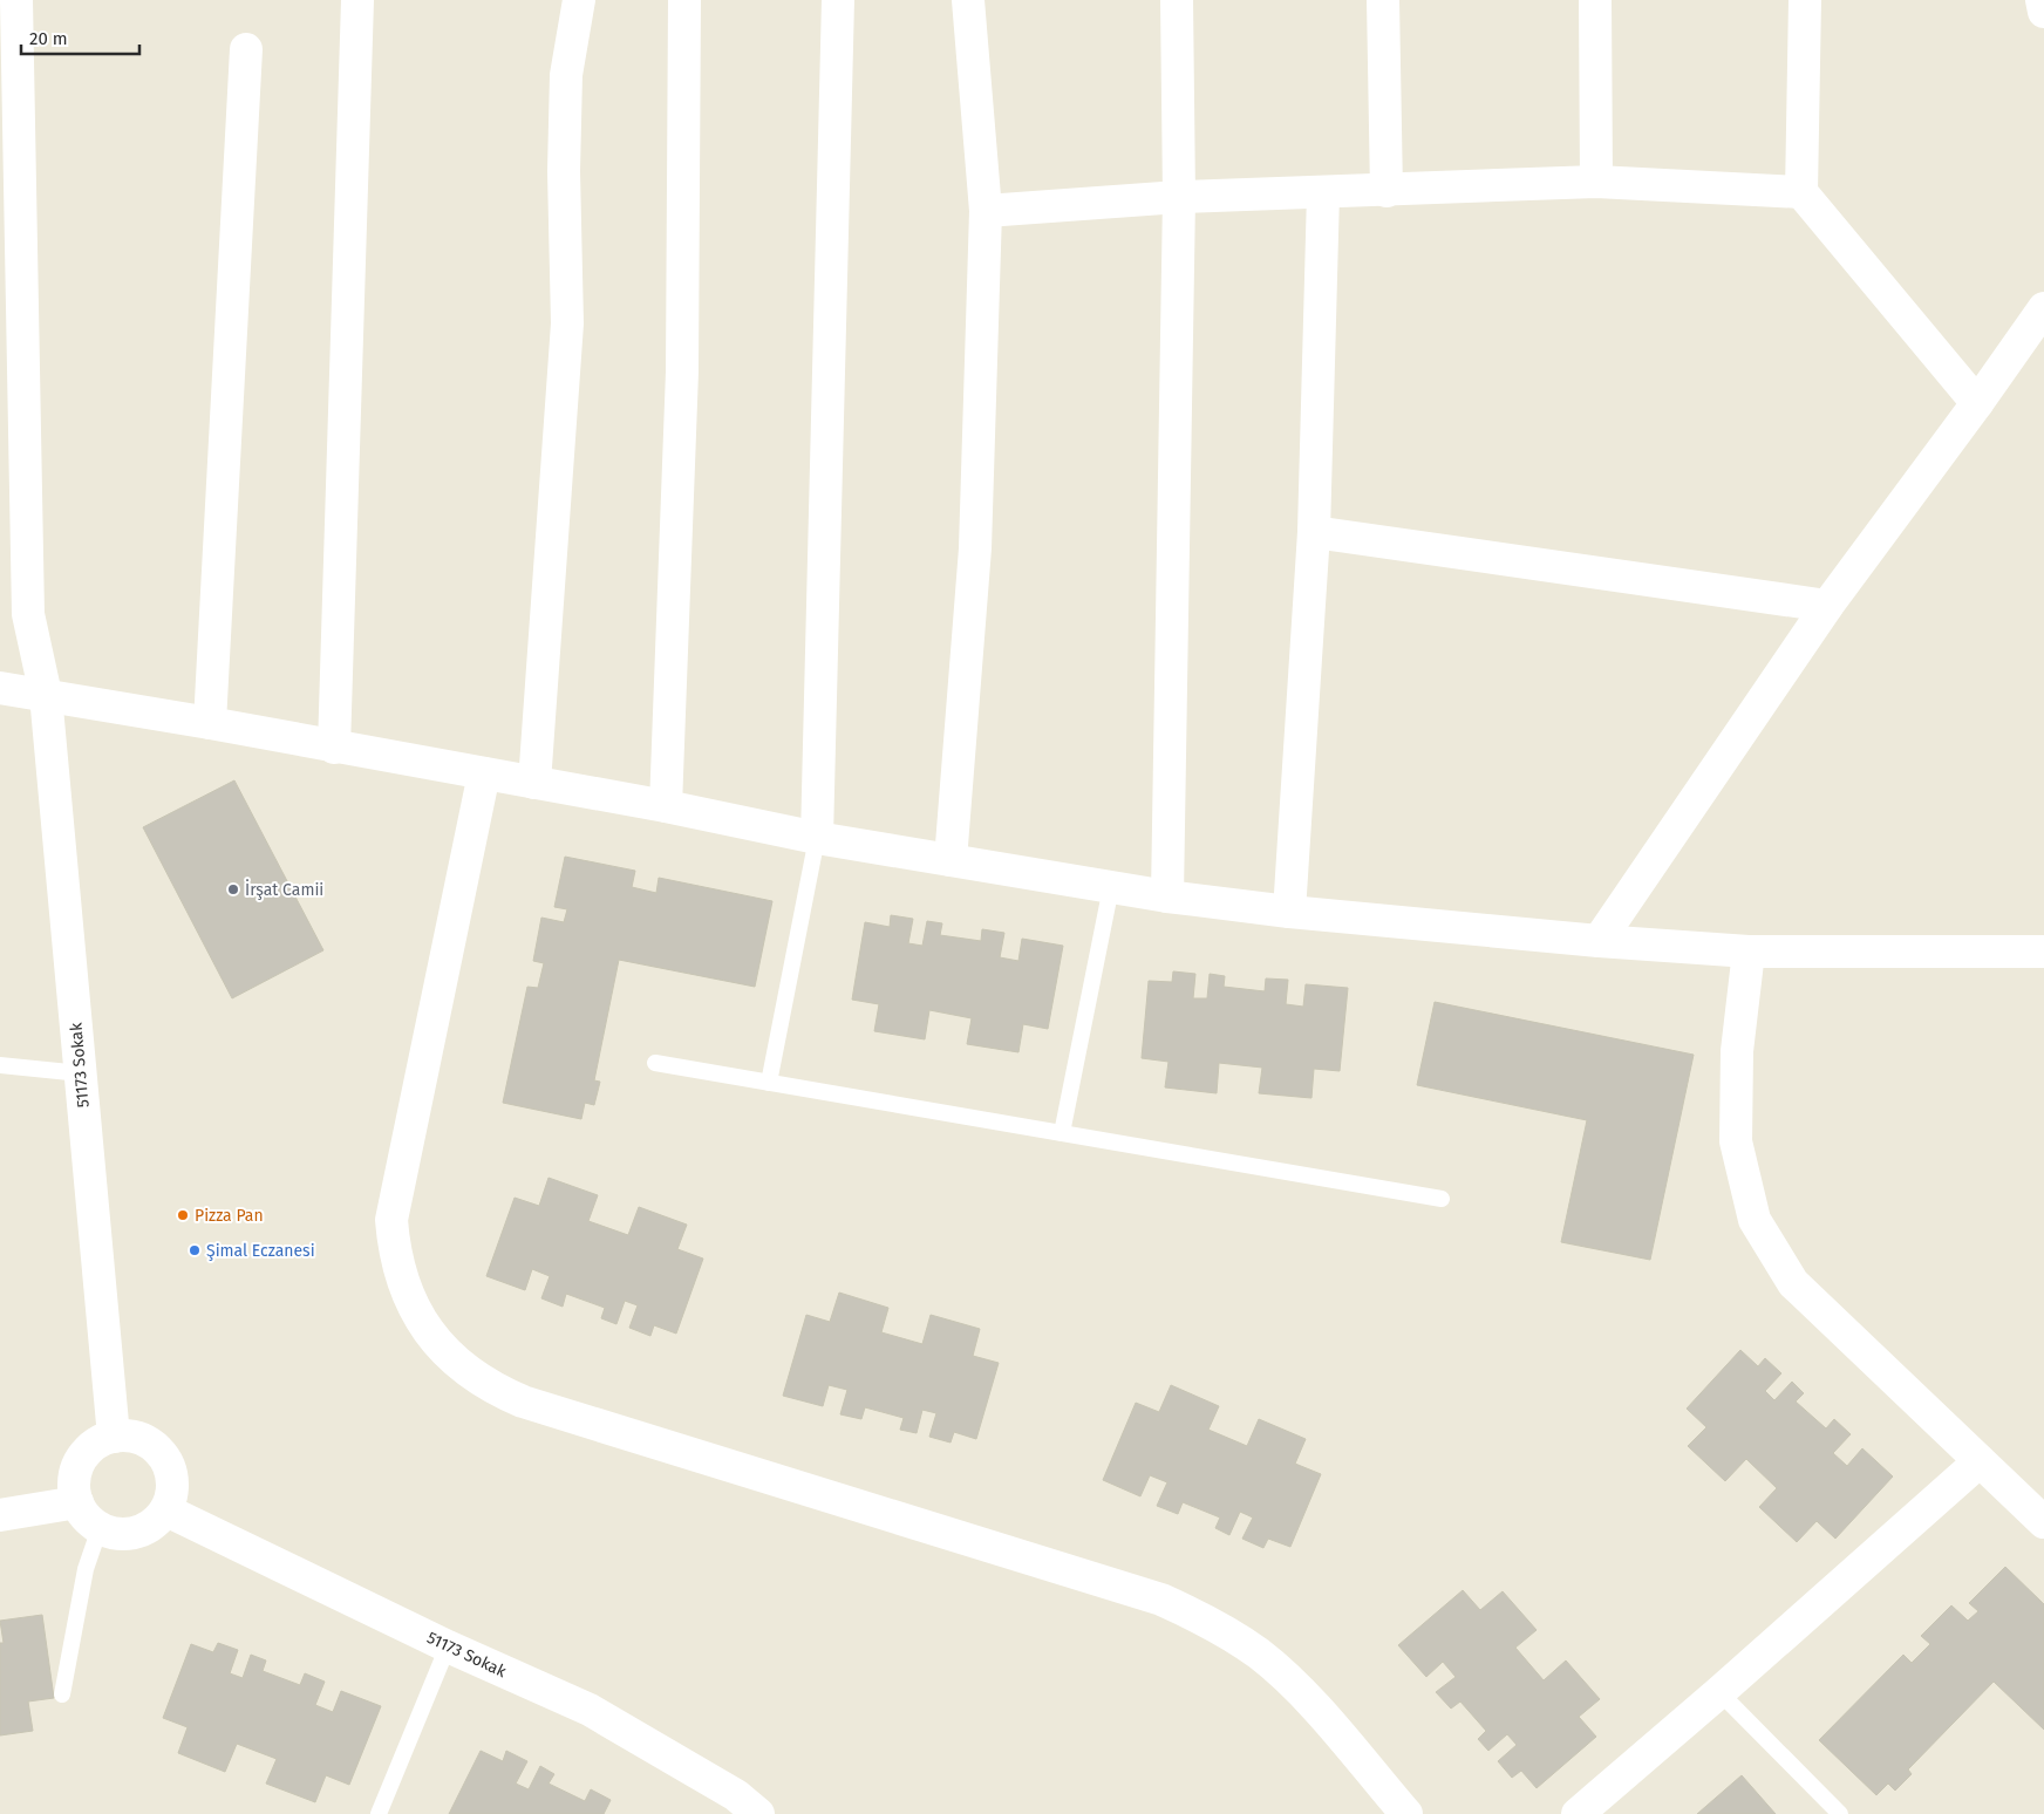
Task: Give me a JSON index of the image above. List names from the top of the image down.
{
  "streets": {
    "street": ["51173 Sokak"]
  },
  "places": ["İrşat Camii", "Pizza Pan", "Şimal Eczanesi"],
  "scale_bar": "20 m"
}
